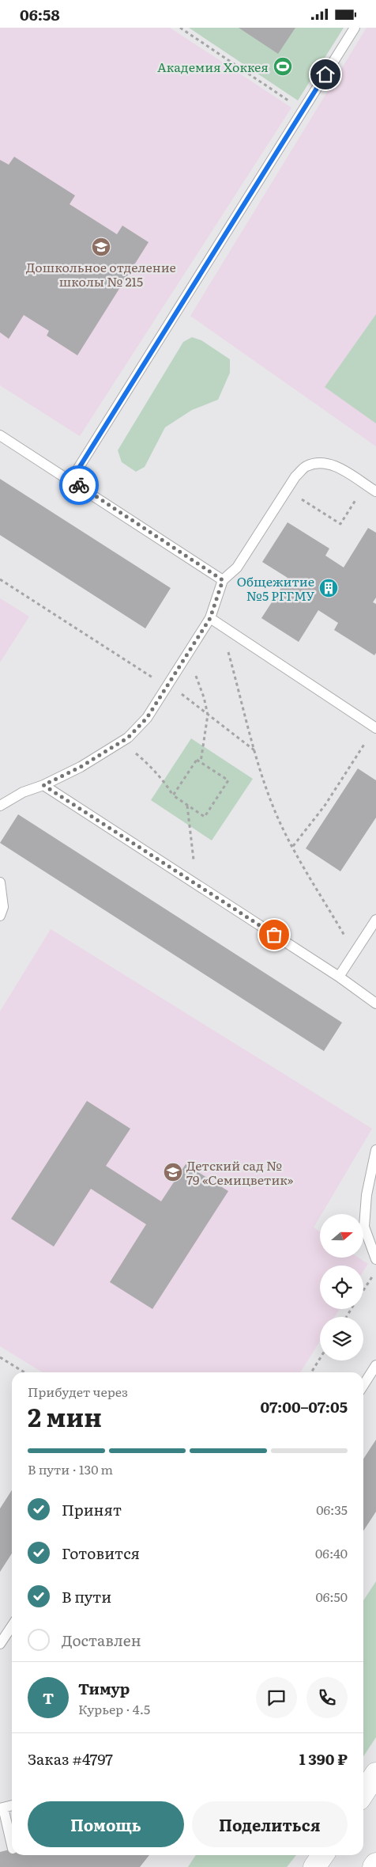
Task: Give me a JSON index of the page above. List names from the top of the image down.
{
  "places": {
    "sports": ["Академия Хоккея"],
    "school or university": ["Дошкольное отделение школы № 215", "Детский сад № 79 «Семицветик»"],
    "building": ["Общежитие №5 РГГМУ"]
  },
  "north": "right",
  "page": {
    "status": "06:58",
    "heading": ["2 мин", "Прибудет через", "07:00–07:05"],
    "panel": [
      "Тимур",
      "Курьер · 4.5",
      "Заказ #4797",
      "1 390 ₽"
    ],
    "bar": "В пути · 130 m",
    "list": [
      ["Принят", "06:35"],
      ["Готовится", "06:40"],
      ["В пути", "06:50"],
      "Доставлен"
    ],
    "round": "Т",
    "buttons": ["Помощь", "Поделиться"]
  }
}
